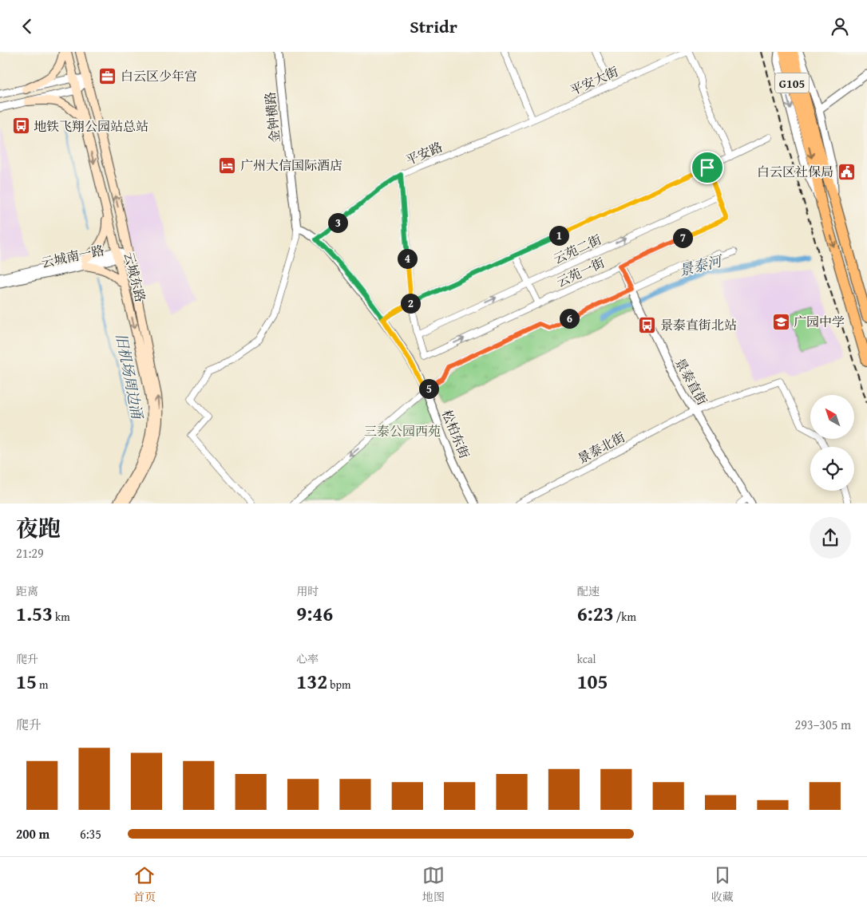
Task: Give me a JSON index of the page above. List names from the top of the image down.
{
  "streets": {
    "highway": ["G105"],
    "main road": ["云城东路"],
    "street": [
      "平安大街",
      "金钟横路",
      "平安路",
      "云苑二街",
      "云城南一路",
      "云苑一街",
      "景泰直街",
      "松柏东街",
      "景泰北街"
    ]
  },
  "crossings": [
    ["平安大街", "平安路"],
    ["金钟横路", "松柏东街"],
    ["平安路", "松柏东街"],
    ["云苑二街", "云苑一街"],
    ["云城南一路", "云城东路"],
    ["云苑一街", "景泰直街"],
    ["景泰直街", "景泰北街"]
  ],
  "water": ["景泰河", "旧机场周边涌"],
  "parks": ["三泰公园西苑"],
  "places": {
    "office": ["白云区少年宫"],
    "bus stop": ["地铁飞翔公园站总站", "景泰直街北站"],
    "hotel": ["广州大信国际酒店"],
    "public building": ["白云区社保局"],
    "school or university": ["广园中学"]
  },
  "north": "top left",
  "page": {
    "header": "Stridr",
    "pins": [
      "3",
      "1",
      "7",
      "4",
      "2",
      "6",
      "5"
    ],
    "heading": ["夜跑", "21:29"],
    "stats": [
      ["距离", "1.53 km"],
      ["用时", "9:46"],
      ["配速", "6:23 /km"],
      ["爬升", "15 m"],
      ["心率", "132 bpm"],
      ["kcal", "105"]
    ],
    "chart": ["爬升", "293–305 m"],
    "list": [
      {
        "name": "200 m",
        "note": "6:35"
      }
    ],
    "tabs": ["首页", "地图", "收藏"]
  }
}
